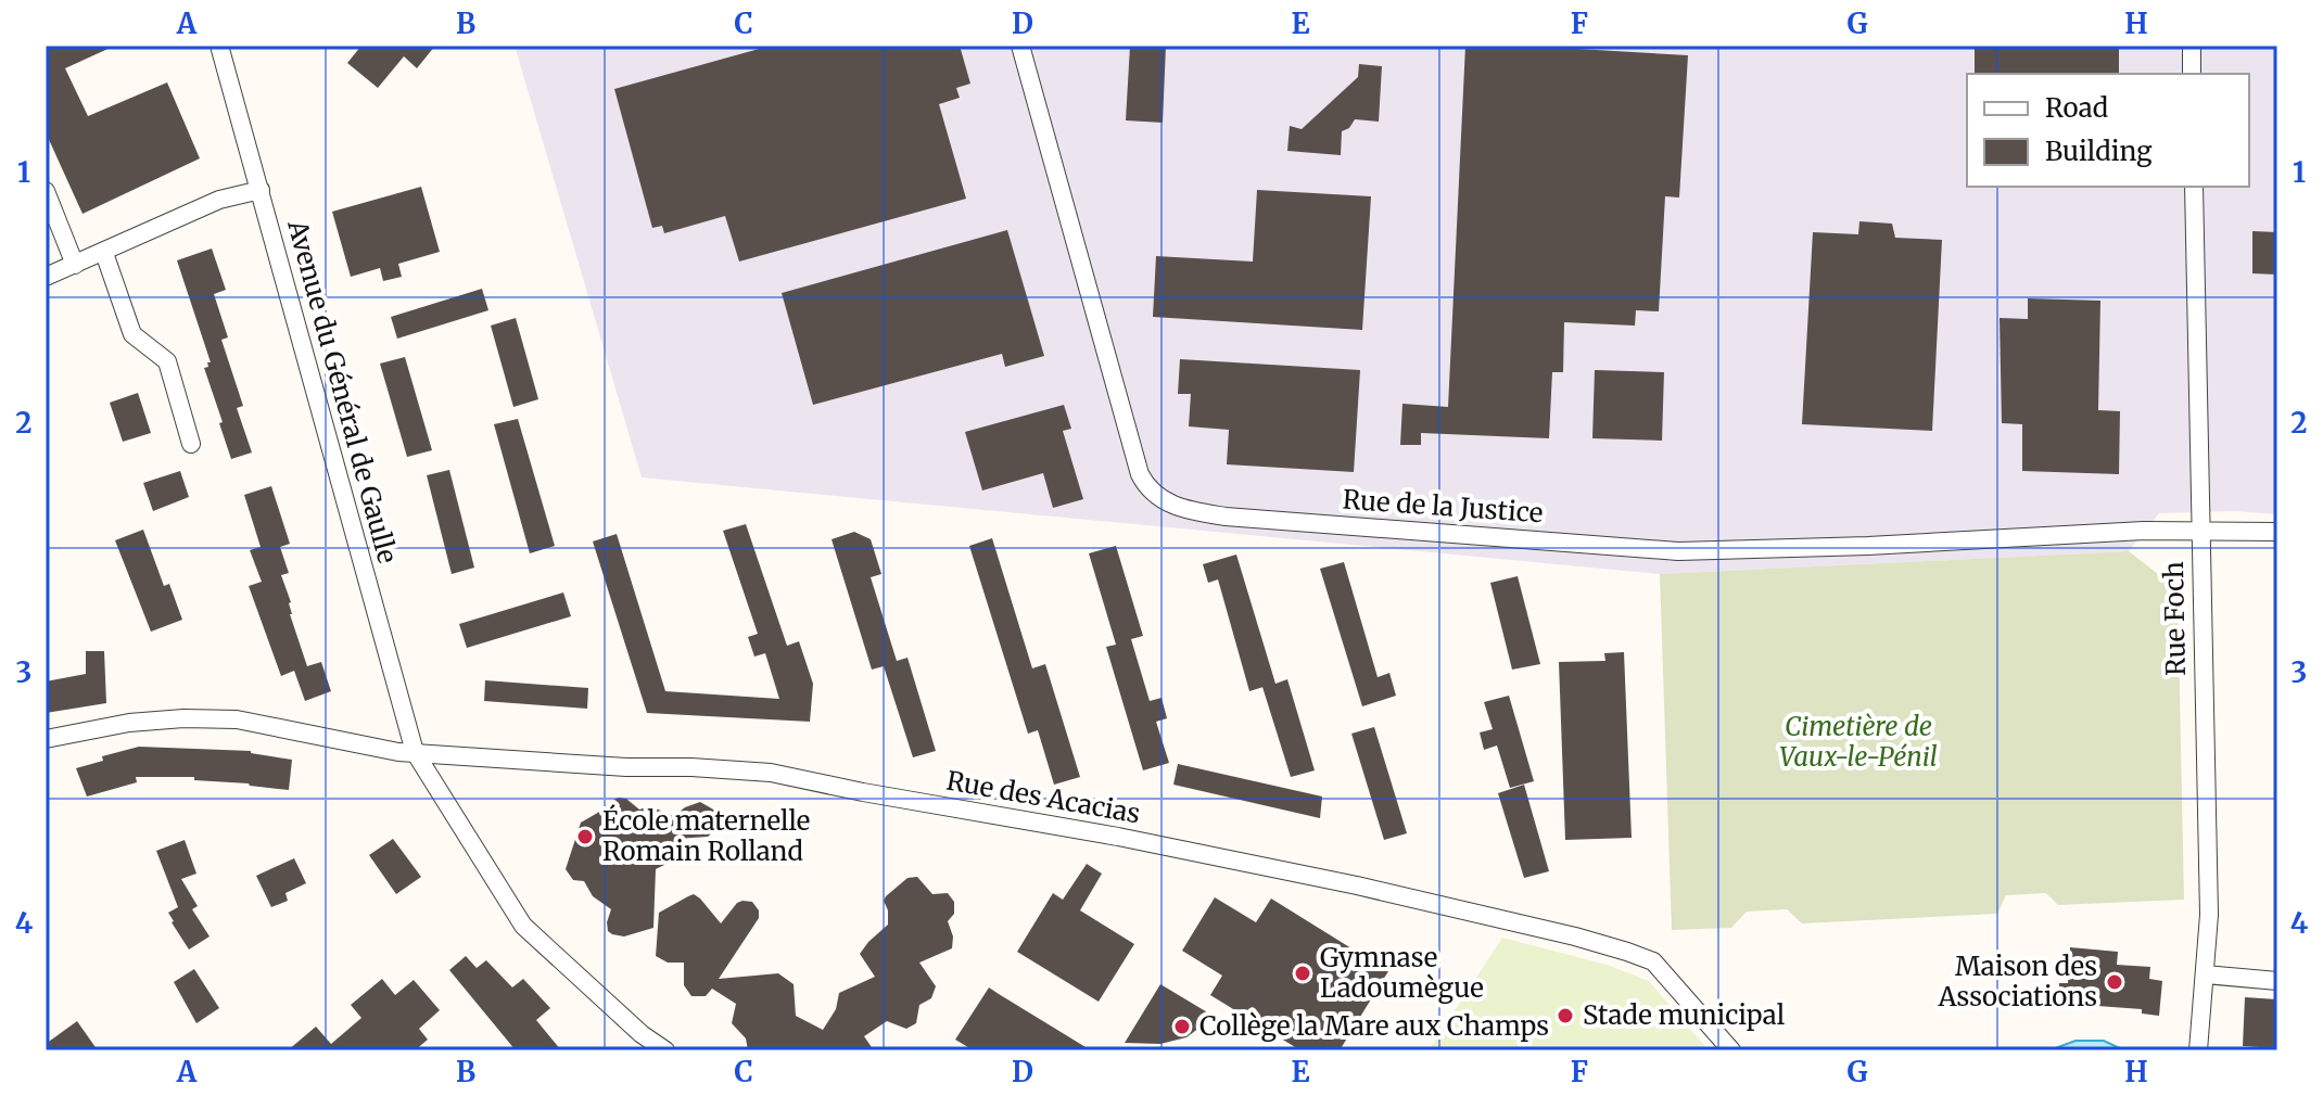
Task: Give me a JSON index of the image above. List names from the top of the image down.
{
  "streets": {
    "street": [
      "Avenue du Général de Gaulle",
      "Rue de la Justice",
      "Rue Foch",
      "Rue des Acacias"
    ]
  },
  "crossings": [
    ["Avenue du Général de Gaulle", "Rue des Acacias"],
    ["Rue de la Justice", "Rue Foch"]
  ],
  "parks": ["Cimetière de Vaux-le-Pénil"],
  "places": [
    "École maternelle Romain Rolland",
    "Gymnase Ladoumègue",
    "Maison des Associations",
    "Stade municipal",
    "Collège la Mare aux Champs"
  ],
  "legend": ["Road", "Building"],
  "grid": {
    "columns": [
      "A",
      "B",
      "C",
      "D",
      "E",
      "F",
      "G",
      "H"
    ],
    "rows": [
      "1",
      "2",
      "3",
      "4"
    ]
  }
}
